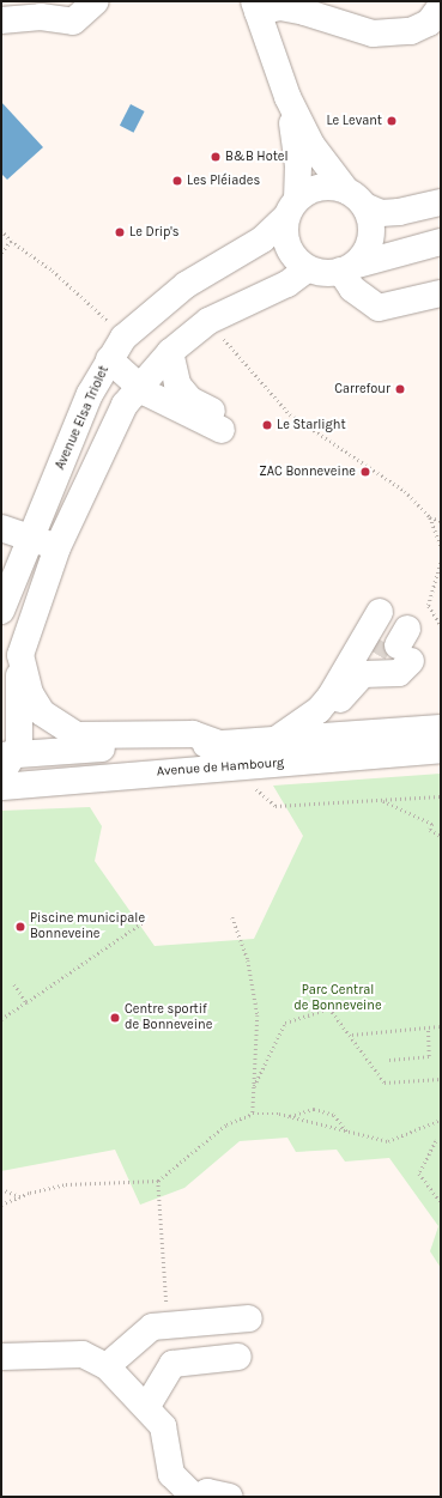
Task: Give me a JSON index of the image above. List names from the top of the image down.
{
  "streets": {
    "street": ["Avenue Elsa Triolet", "Avenue de Hambourg"]
  },
  "parks": ["Parc Central de Bonneveine"],
  "places": [
    "Le Levant",
    "B&B Hotel",
    "Les Pléiades",
    "Le Drip's",
    "Carrefour",
    "Le Starlight",
    "ZAC Bonneveine",
    "Piscine municipale Bonneveine",
    "Centre sportif de Bonneveine"
  ]
}
